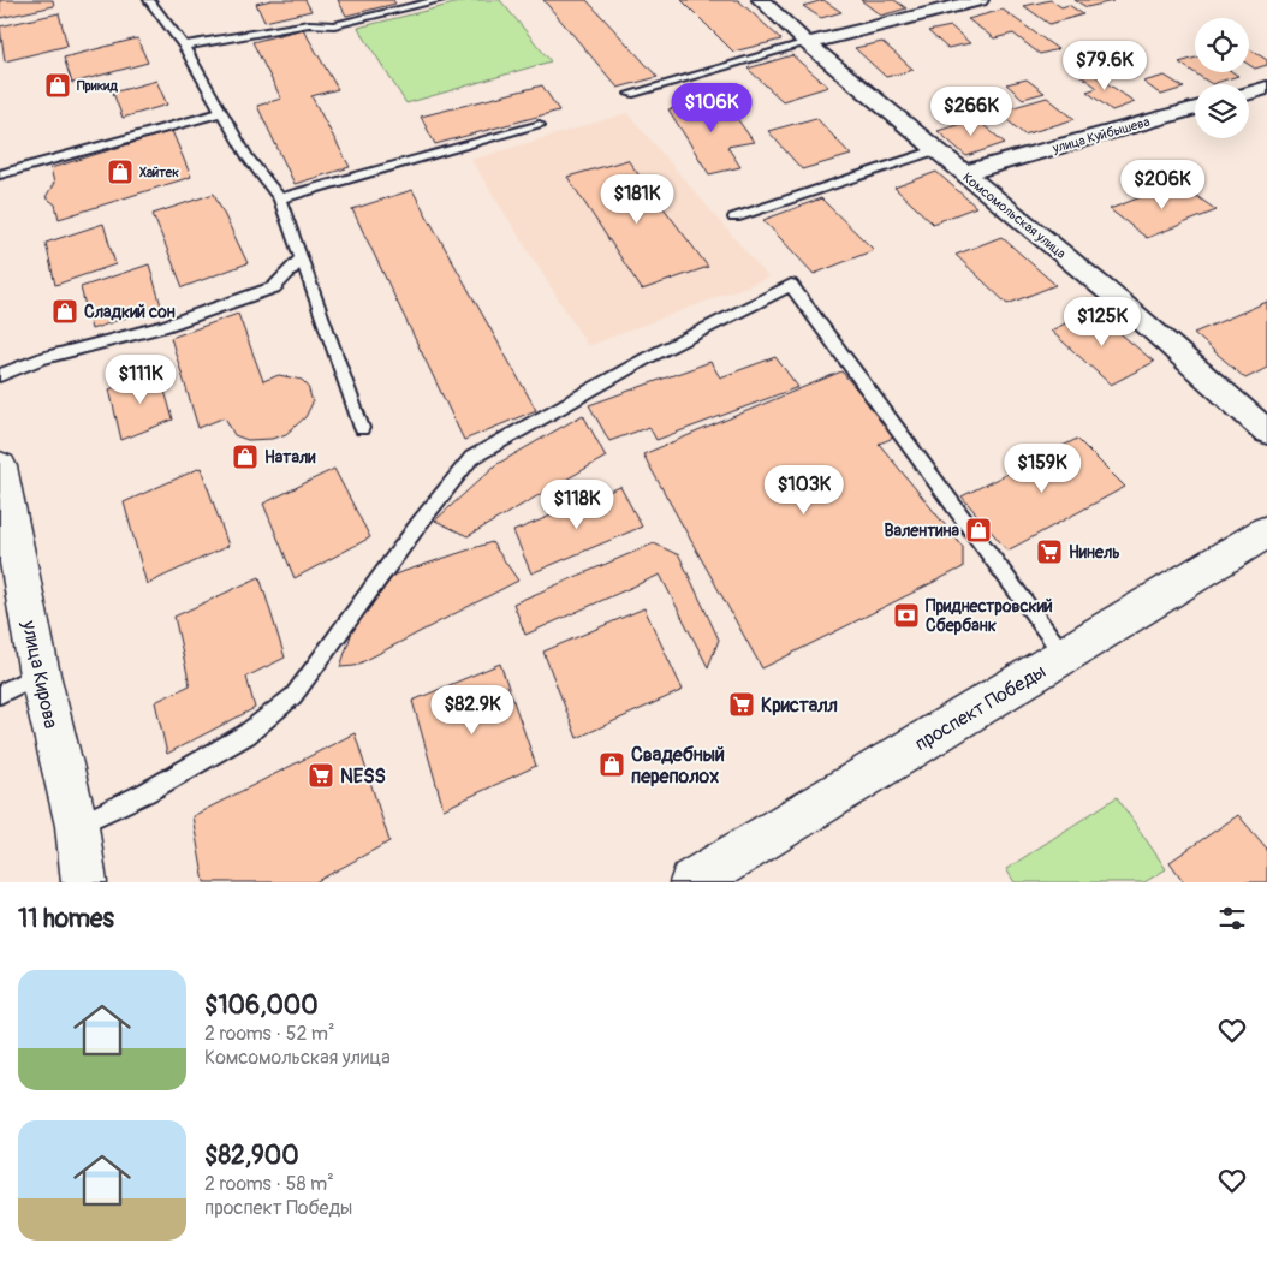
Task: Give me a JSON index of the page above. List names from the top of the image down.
{
  "streets": {
    "street": [
      "улица Куйбышева",
      "Комсомольская улица",
      "улица Кирова",
      "проспект Победы"
    ]
  },
  "crossings": [
    ["улица Куйбышева", "Комсомольская улица"]
  ],
  "places": {
    "shop": [
      "Прикид",
      "Хайтек",
      "Сладкий сон",
      "Натали",
      "Валентина",
      "Свадебный переполох"
    ],
    "supermarket": ["Нинель", "Кристалл", "NESS"],
    "bank": ["Приднестровский Сбербанк"]
  },
  "page": {
    "price": [
      "$79.6K",
      "$106K",
      "$266K",
      "$206K",
      "$181K",
      "$125K",
      "$111K",
      "$159K",
      "$103K",
      "$118K",
      "$82.9K"
    ],
    "heading": "11 homes",
    "list": [
      {
        "name": "$106,000",
        "note": "2 rooms · 52 m² · Комсомольская улица"
      },
      {
        "name": "$82,900",
        "note": "2 rooms · 58 m² · проспект Победы"
      }
    ]
  }
}
